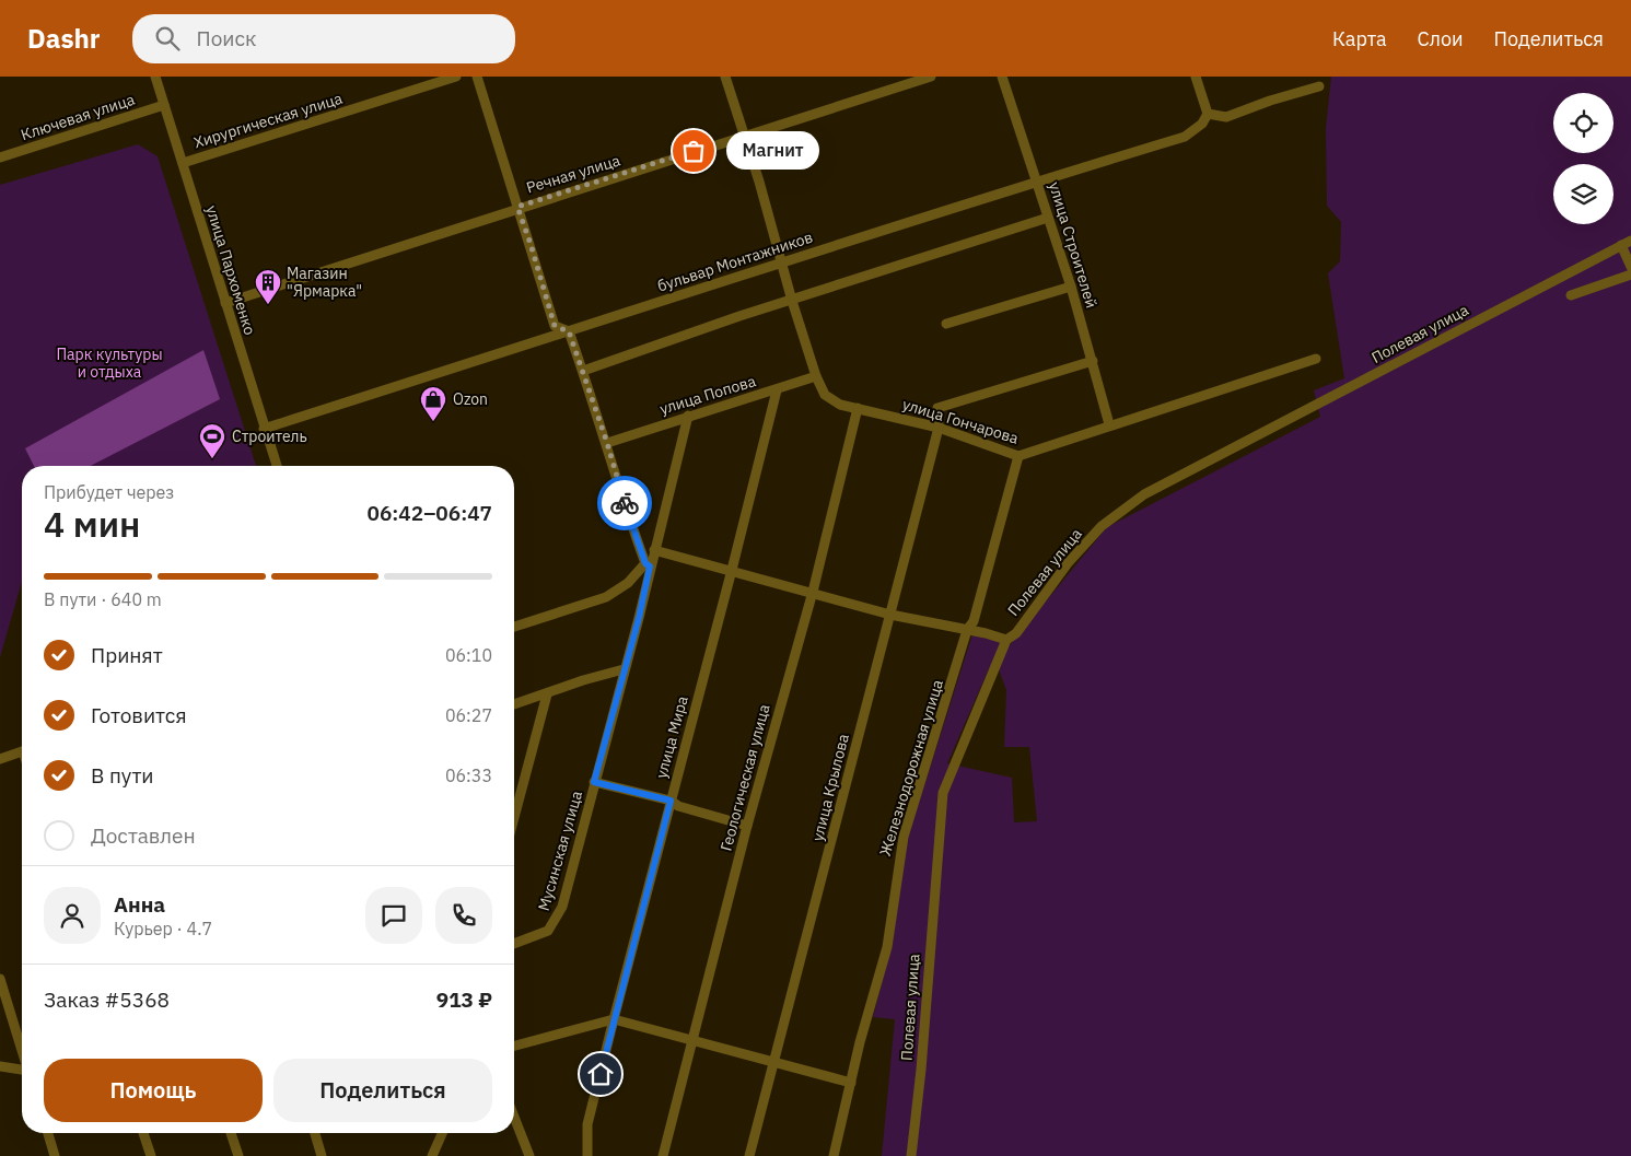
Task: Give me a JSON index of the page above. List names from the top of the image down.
{
  "streets": {
    "street": [
      "Ключевая улица",
      "Хирургическая улица",
      "Речная улица",
      "улица Строителей",
      "бульвар Монтажников",
      "улица Пархоменко",
      "Полевая улица",
      "улица Попова",
      "улица Гончарова",
      "улица Мира",
      "Железнодорожная улица",
      "Геологическая улица",
      "улица Крылова",
      "Мусинская улица"
    ]
  },
  "crossings": [
    ["Ключевая улица", "улица Пархоменко"],
    ["Хирургическая улица", "улица Пархоменко"],
    ["Речная улица", "улица Пархоменко"],
    ["Речная улица", "улица Гончарова"],
    ["улица Строителей", "бульвар Монтажников"],
    ["улица Строителей", "улица Гончарова"],
    ["улица Строителей", "улица Крылова"],
    ["бульвар Монтажников", "улица Пархоменко"],
    ["бульвар Монтажников", "улица Гончарова"],
    ["улица Попова", "улица Гончарова"],
    ["улица Попова", "улица Мира"],
    ["улица Попова", "Мусинская улица"],
    ["улица Гончарова", "Железнодорожная улица"],
    ["улица Гончарова", "Геологическая улица"],
    ["улица Гончарова", "улица Крылова"]
  ],
  "parks": ["Парк культуры и отдыха"],
  "places": {
    "other": ["Магнит"],
    "building": ["Магазин \"Ярмарка\""],
    "shop": ["Ozon"],
    "sports": ["Строитель"]
  },
  "page": {
    "header": "Dashr",
    "search": "Поиск",
    "nav": ["Карта", "Слои", "Поделиться"],
    "bubble": "Магнит",
    "heading": ["4 мин", "Прибудет через", "06:42–06:47"],
    "panel": [
      "Анна",
      "Курьер · 4.7",
      "Заказ #5368",
      "913 ₽"
    ],
    "bar": "В пути · 640 m",
    "list": [
      ["Принят", "06:10"],
      ["Готовится", "06:27"],
      ["В пути", "06:33"],
      "Доставлен"
    ],
    "buttons": ["Помощь", "Поделиться"]
  }
}
